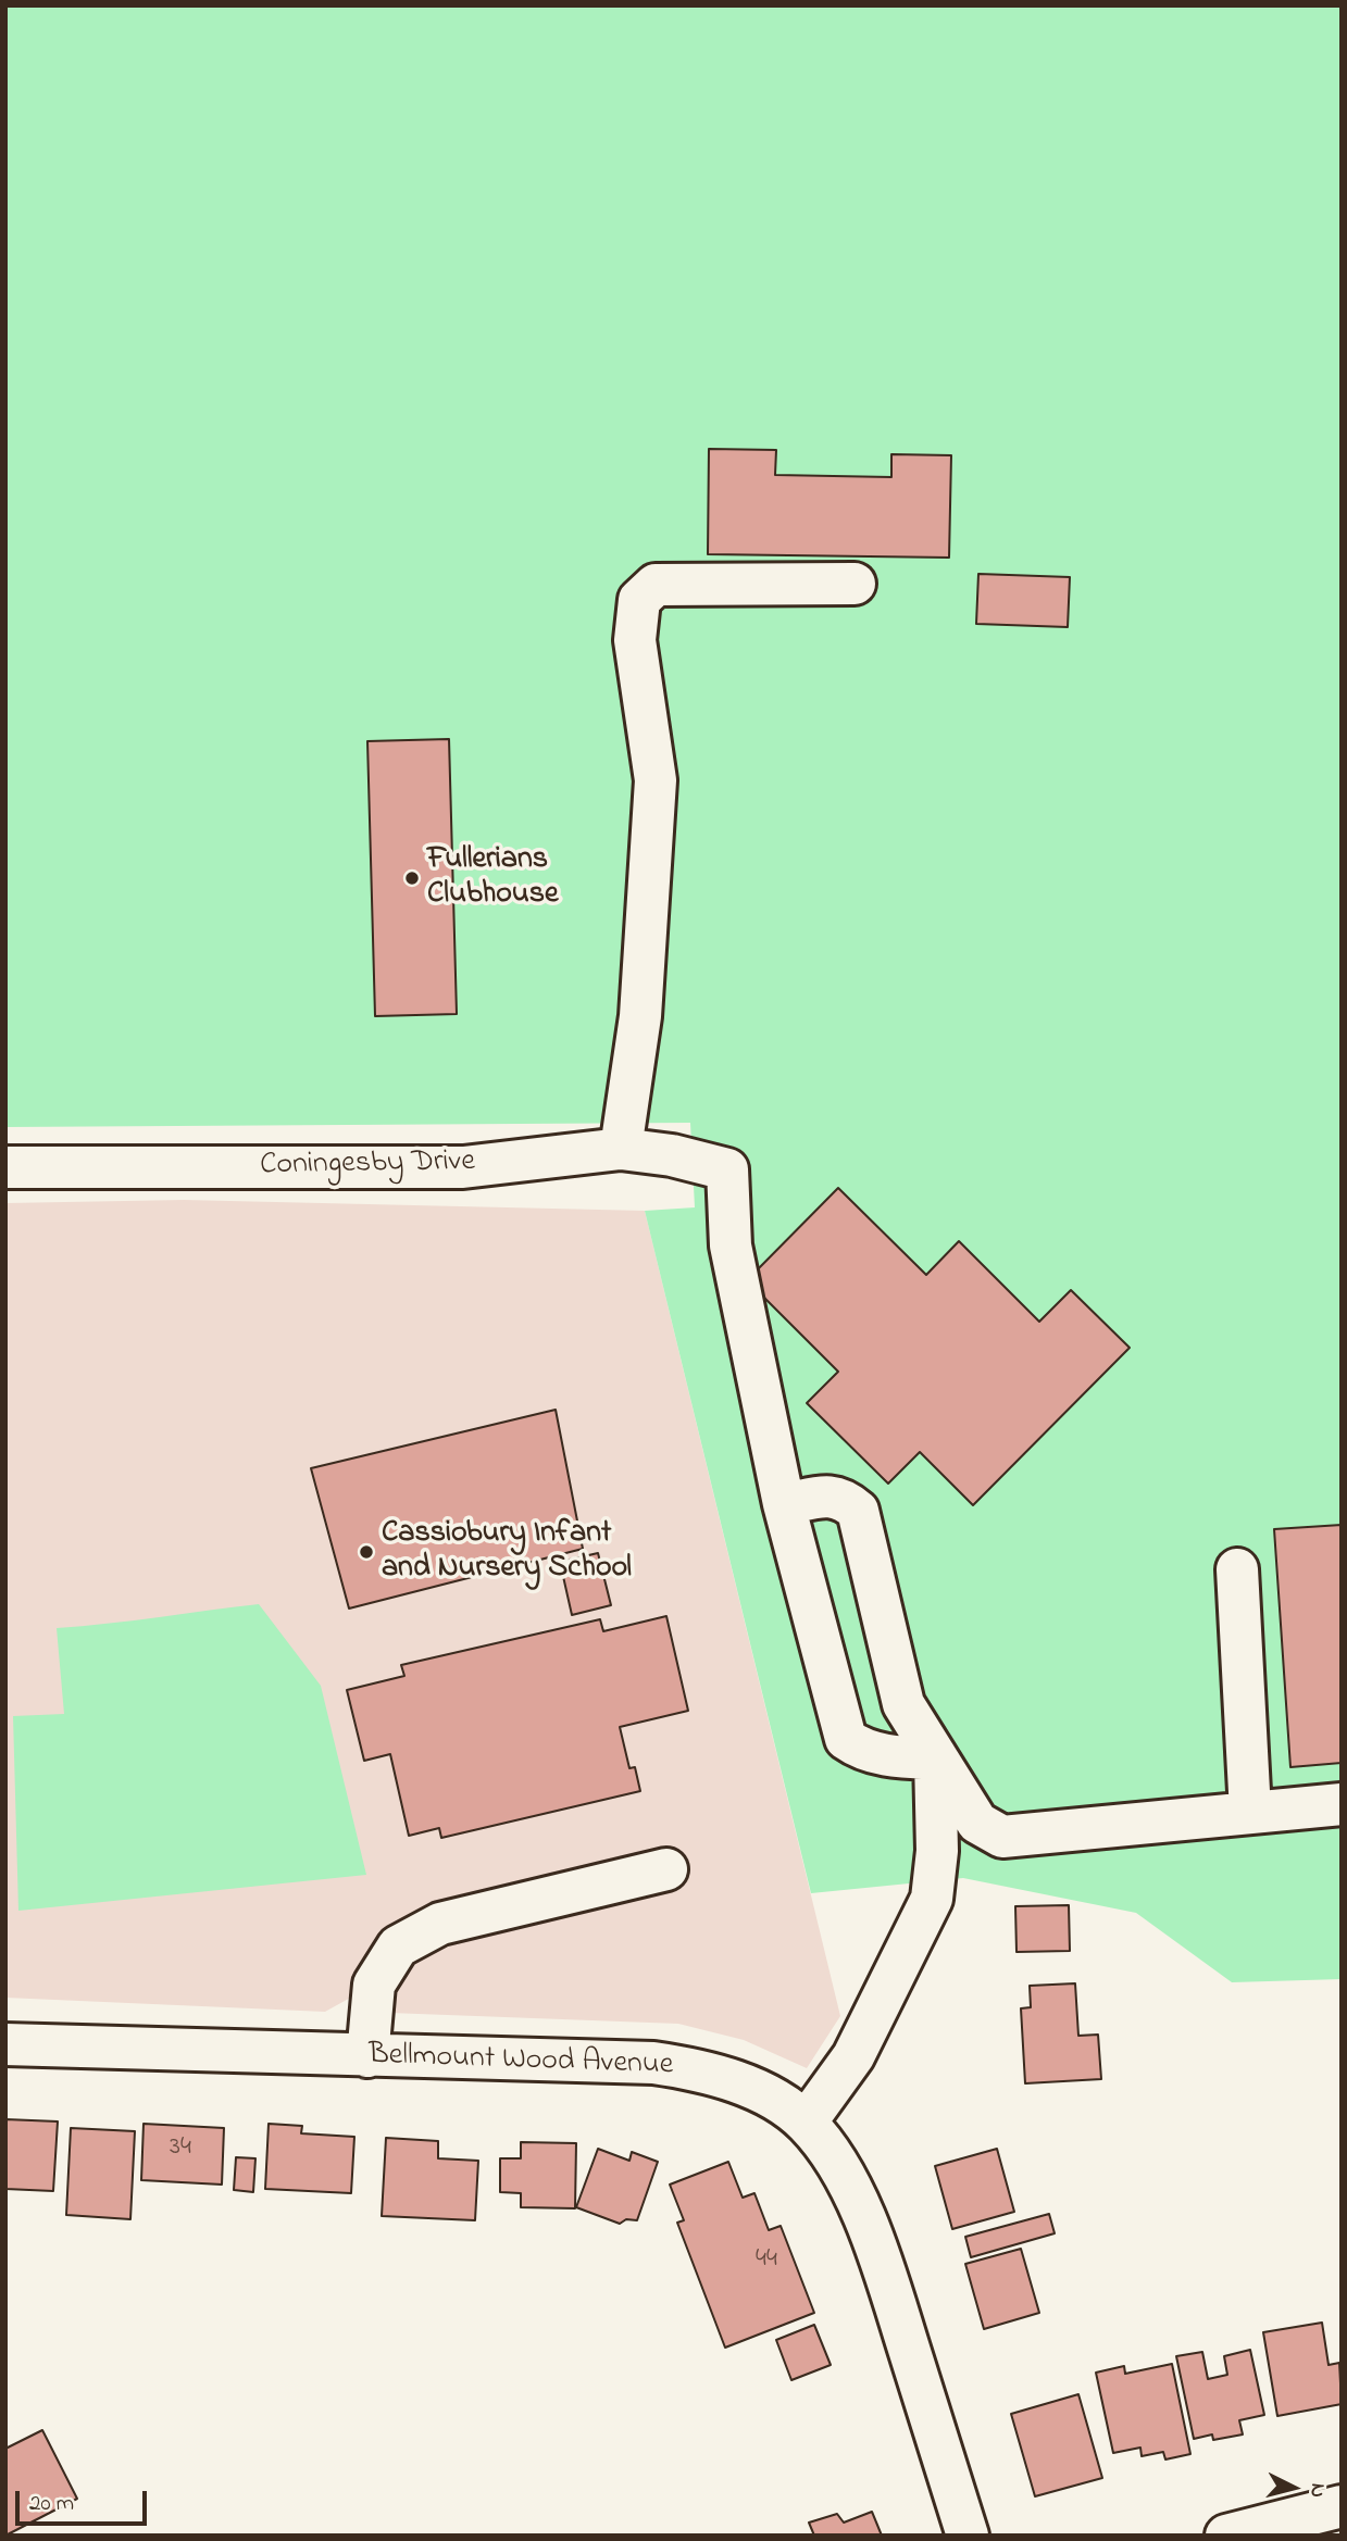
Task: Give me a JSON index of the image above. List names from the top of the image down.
{
  "streets": {
    "street": ["Coningesby Drive", "Bellmount Wood Avenue"]
  },
  "places": ["Fullerians Clubhouse", "Cassiobury Infant and Nursery School"],
  "house_numbers": ["34", "44"],
  "scale_bar": "20 m",
  "north": "right"
}
